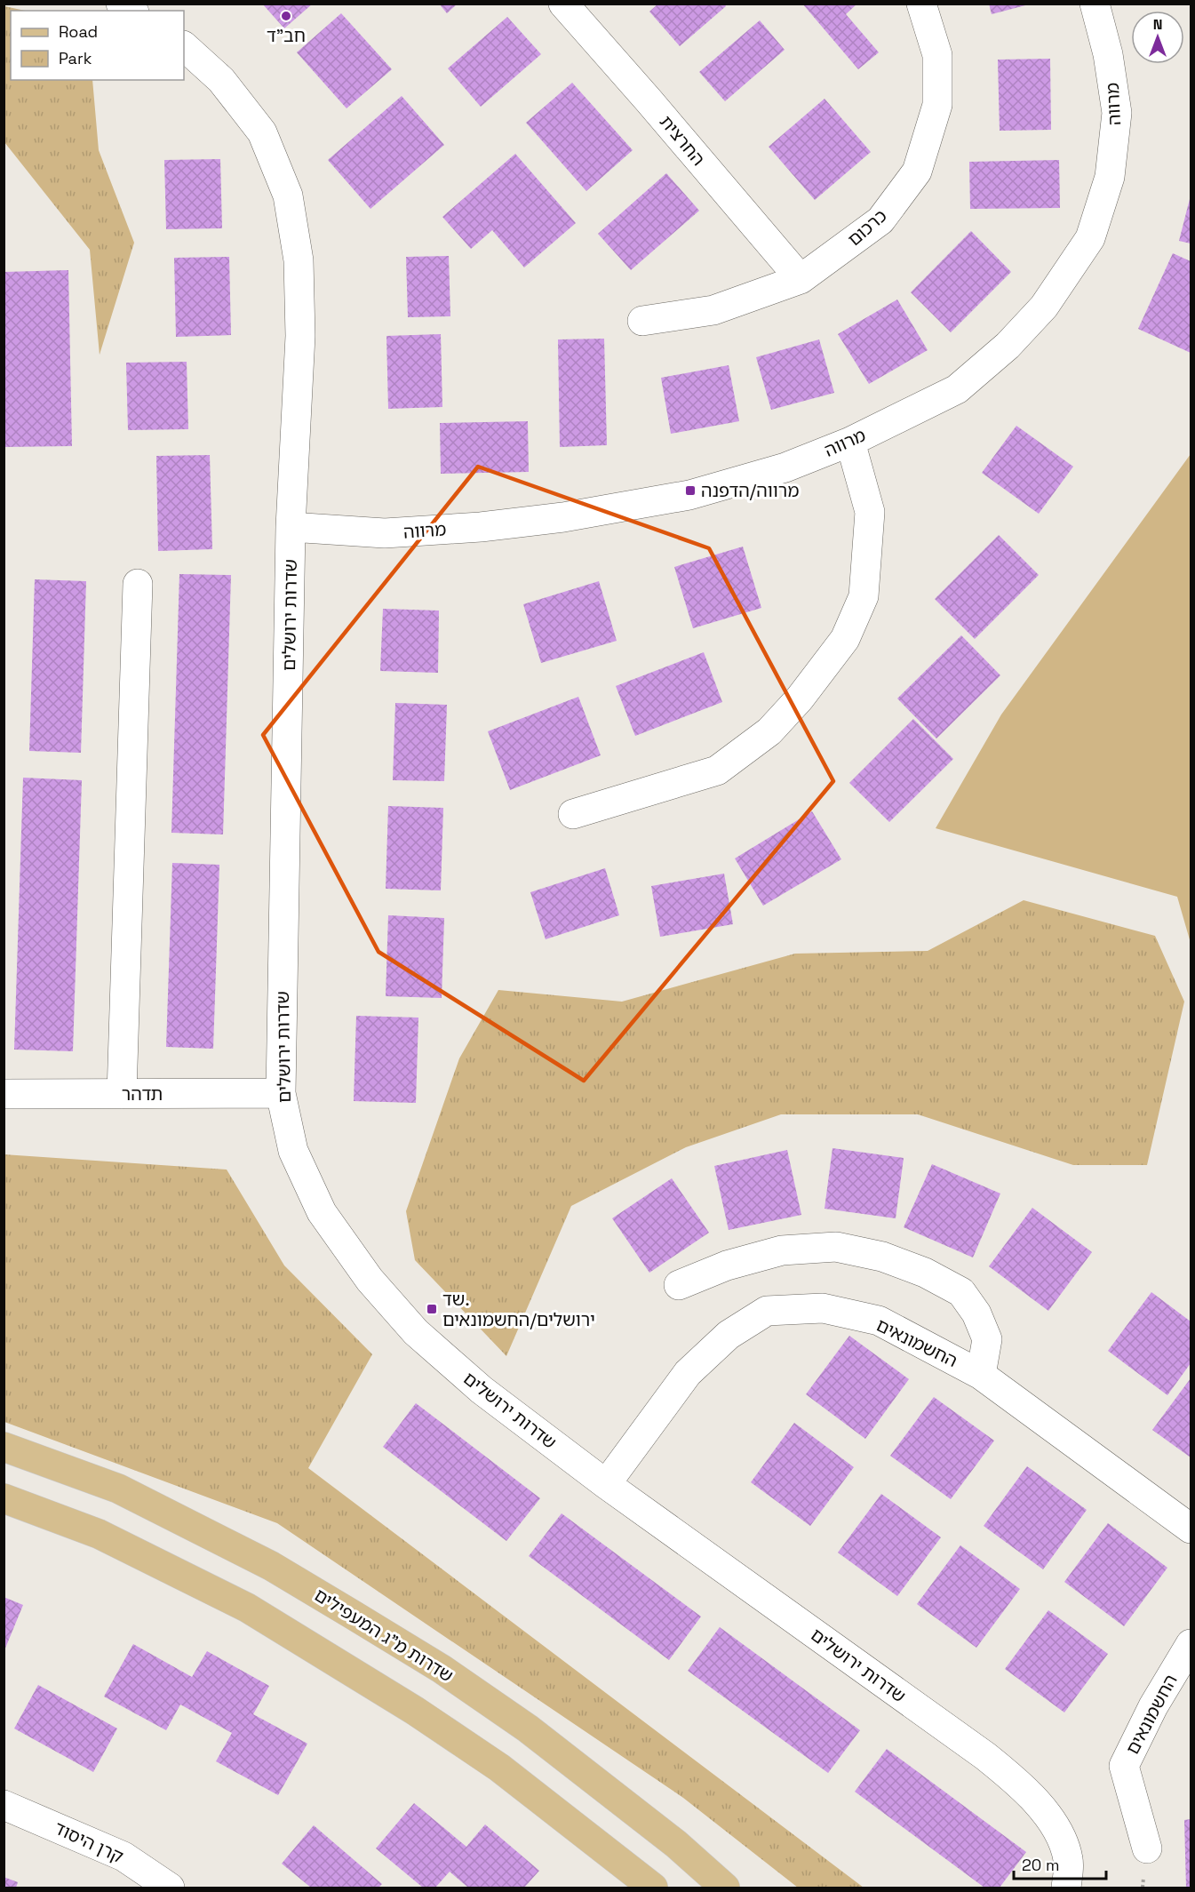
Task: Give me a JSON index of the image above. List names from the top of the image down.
{
  "streets": {
    "main road": ["שדרות מ\"ג המעפילים"],
    "street": [
      "מרווה",
      "החרצית",
      "כרכום",
      "שדרות ירושלים",
      "תדהר",
      "החשמונאים",
      "קרן היסוד"
    ]
  },
  "crossings": [
    ["מרווה", "שדרות ירושלים"],
    ["החרצית", "כרכום"],
    ["שדרות ירושלים", "תדהר"],
    ["שדרות ירושלים", "החשמונאים"]
  ],
  "places": {
    "other": ["חב\"ד"],
    "transit": ["מרווה/הדפנה", "שד. ירושלים/החשמונאים"]
  },
  "legend": ["Road", "Park"],
  "scale_bar": "20 m",
  "north": "top"
}
